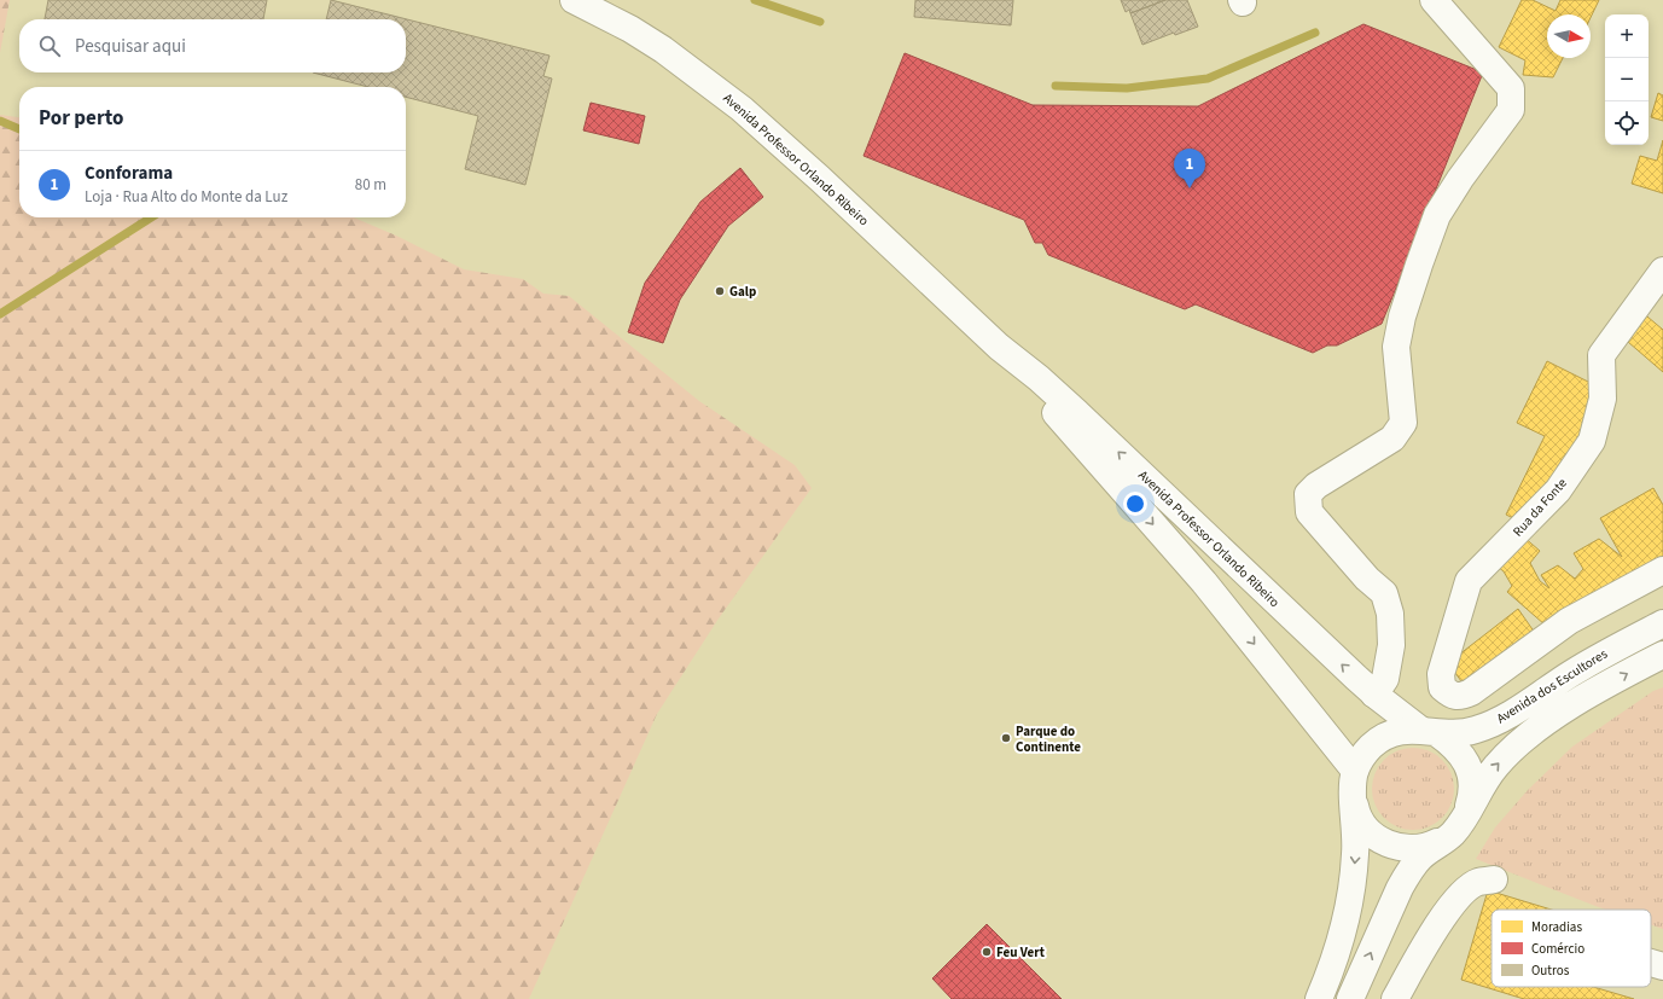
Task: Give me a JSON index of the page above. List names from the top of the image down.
{
  "streets": {
    "main road": ["Avenida Professor Orlando Ribeiro", "Rua da Fonte", "Avenida dos Escultores"]
  },
  "crossings": [
    ["Avenida Professor Orlando Ribeiro", "Avenida dos Escultores"]
  ],
  "places": ["Galp", "Parque do Continente", "Feu Vert"],
  "legend": ["Moradias", "Comércio", "Outros"],
  "north": "right",
  "page": {
    "map_buttons": ["+", "−"],
    "search": "Pesquisar aqui",
    "heading": "Por perto",
    "pins": "1",
    "list": [
      {
        "mark": "1",
        "name": "Conforama",
        "note": "Loja · Rua Alto do Monte da Luz",
        "value": "80 m"
      }
    ]
  }
}
